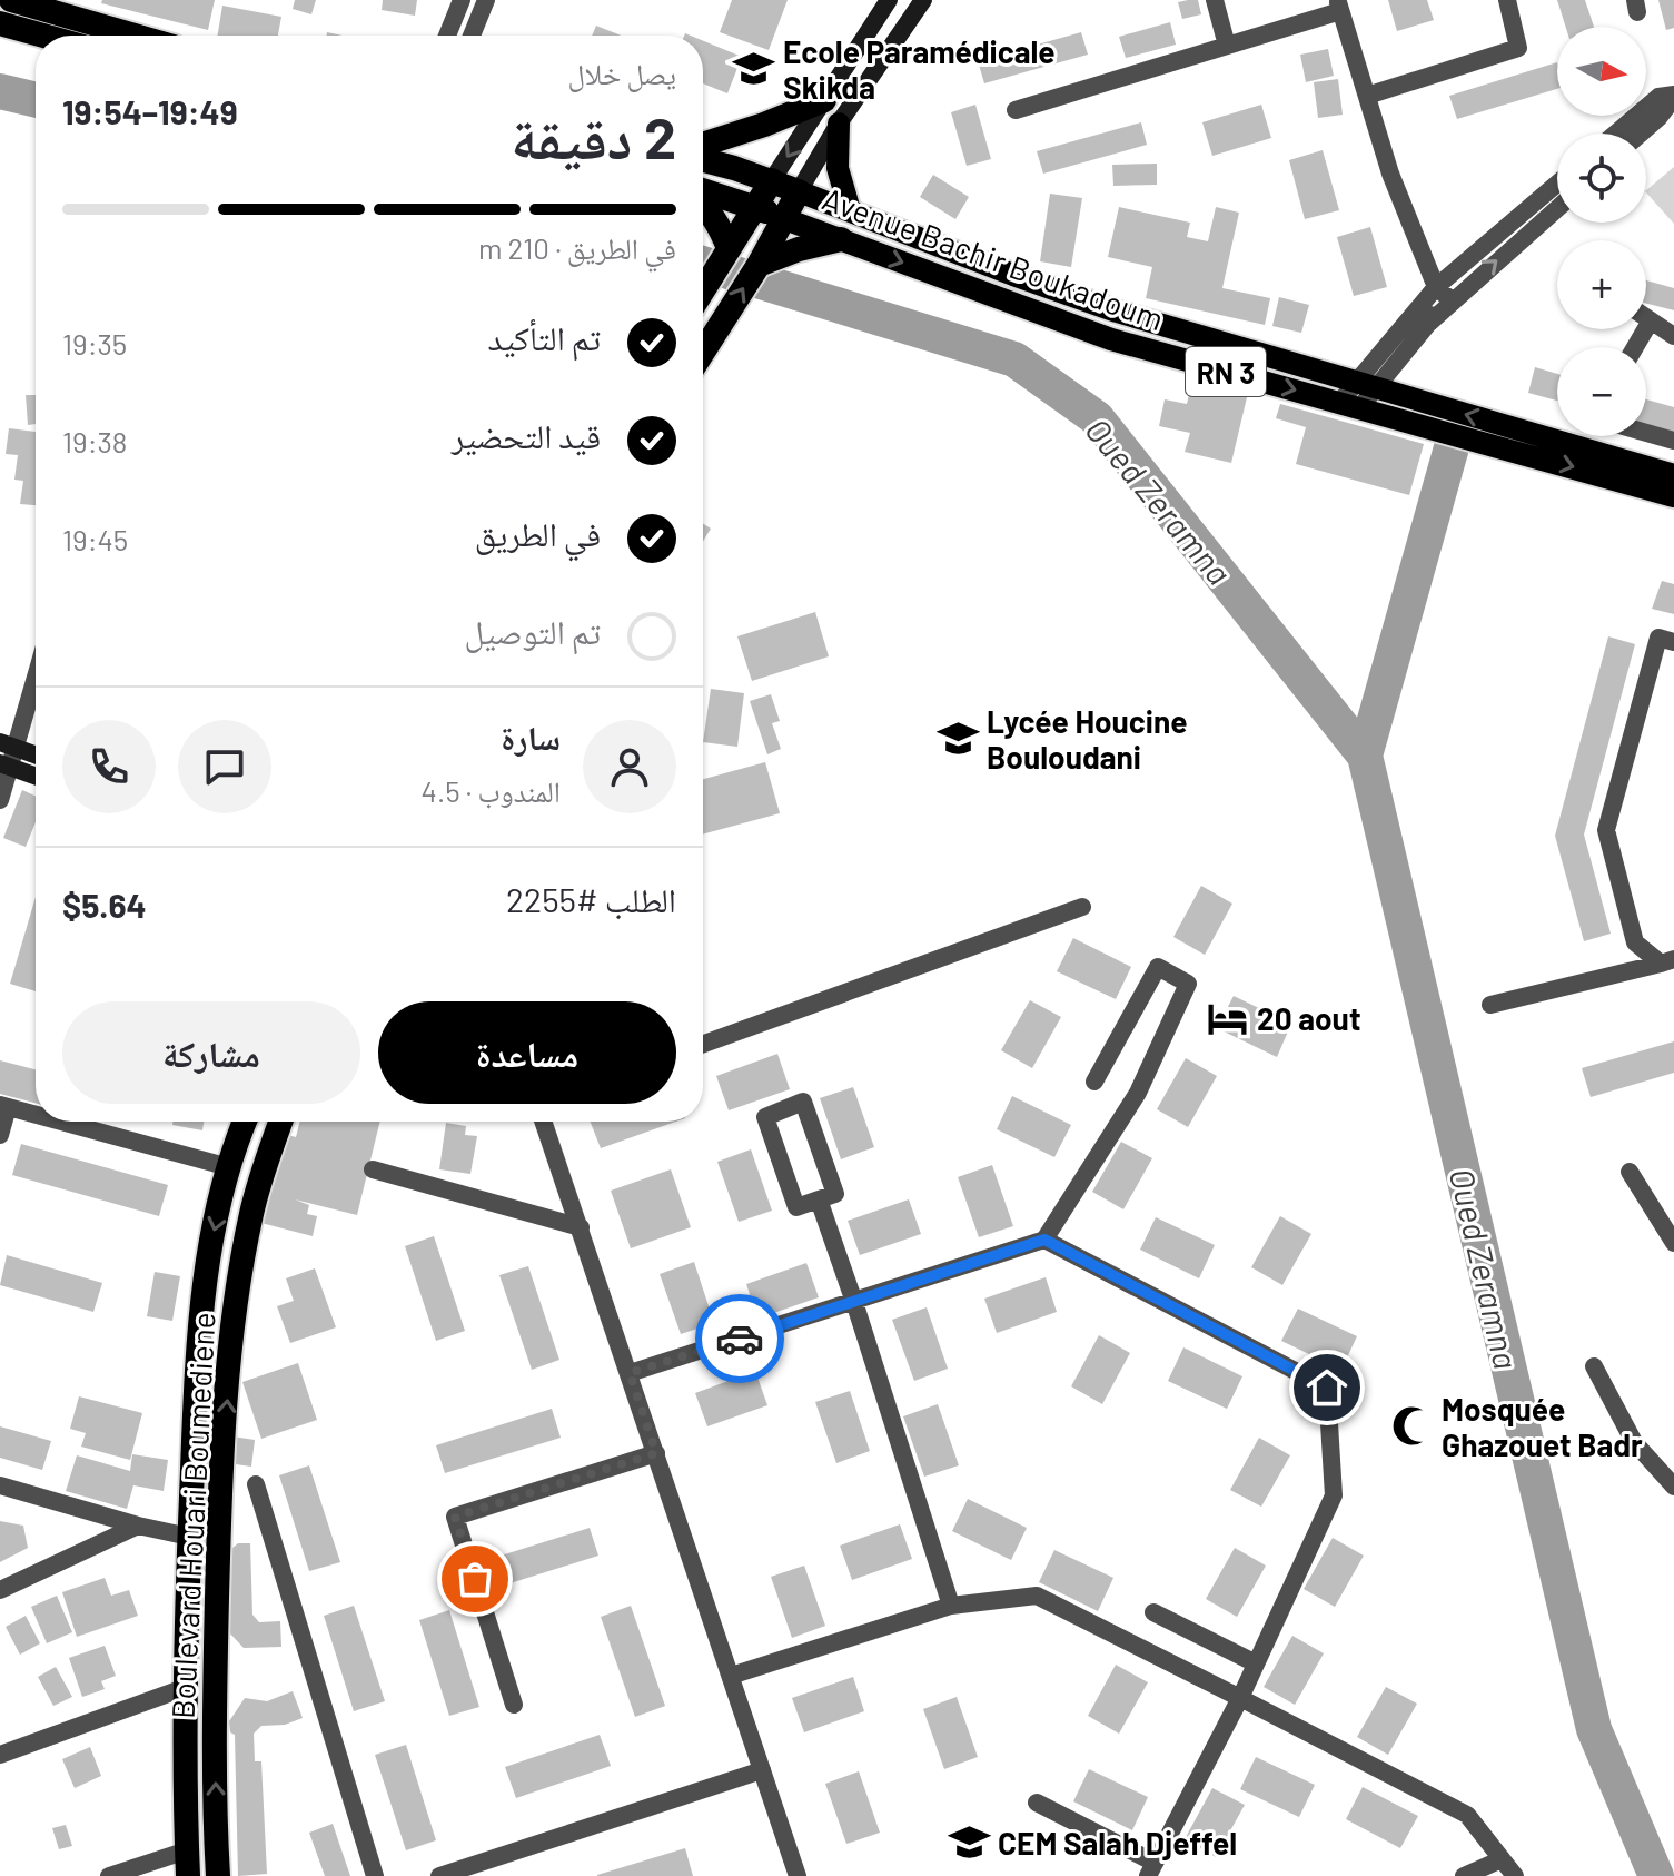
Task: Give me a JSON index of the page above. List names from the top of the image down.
{
  "streets": {
    "highway": ["Avenue Bachir Boukadoum", "RN 3", "Boulevard Houari Boumediene"]
  },
  "crossings": [
    ["Avenue Bachir Boukadoum", "RN 3"]
  ],
  "water": ["Oued Zeramna"],
  "places": {
    "school or university": ["Ecole Paramédicale Skikda", "Lycée Houcine Bouloudani", "CEM Salah Djeffel"],
    "hotel": ["20 aout"],
    "mosque": ["Mosquée Ghazouet Badr"]
  },
  "north": "right",
  "page": {
    "map_buttons": ["+", "−"],
    "heading": ["2 دقيقة", "يصل خلال", "19:49–19:54"],
    "panel": [
      "سارة",
      "المندوب · 4.5",
      "الطلب #2255",
      "$5.64"
    ],
    "bar": "في الطريق · 210 m",
    "list": [
      ["تم التأكيد", "19:35"],
      ["قيد التحضير", "19:38"],
      ["في الطريق", "19:45"],
      "تم التوصيل"
    ],
    "buttons": ["مساعدة", "مشاركة"]
  }
}
